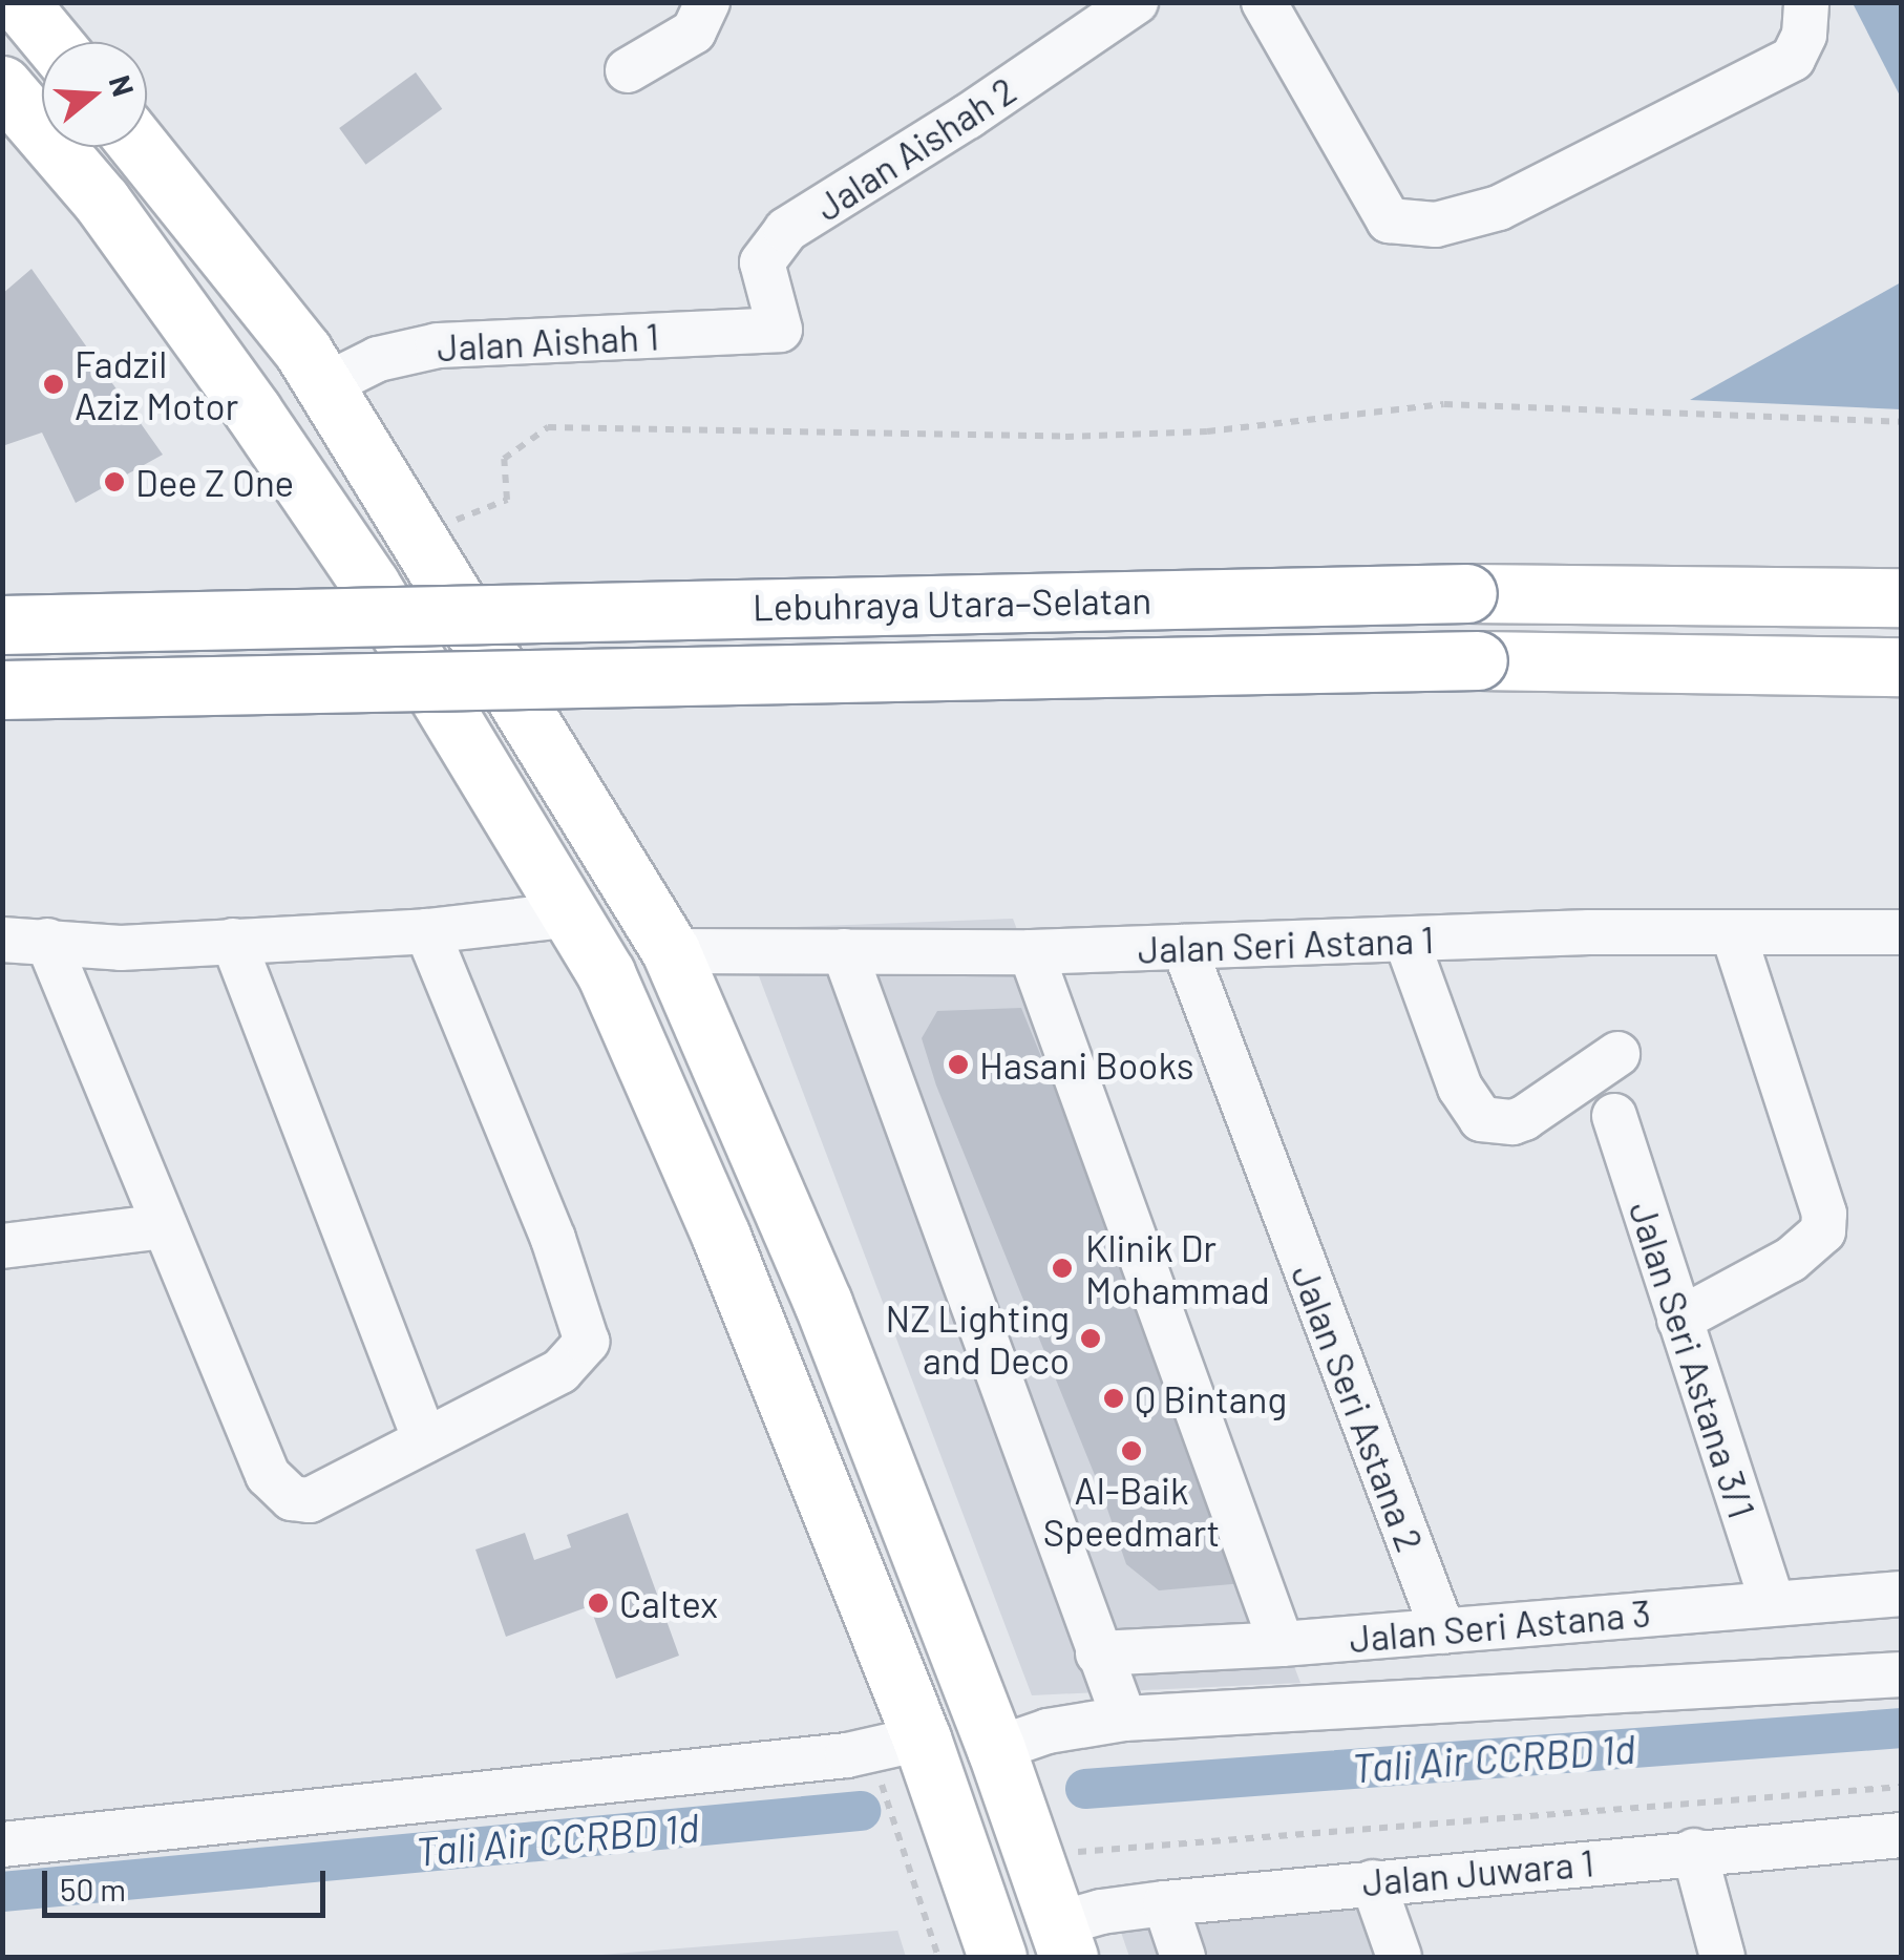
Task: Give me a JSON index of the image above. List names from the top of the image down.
{
  "streets": {
    "highway": ["Lebuhraya Utara–Selatan"],
    "street": [
      "Jalan Aishah 2",
      "Jalan Aishah 1",
      "Jalan Seri Astana 1",
      "Jalan Seri Astana 3/1",
      "Jalan Seri Astana 2",
      "Jalan Seri Astana 3",
      "Jalan Juwara 1"
    ]
  },
  "crossings": [
    ["Jalan Aishah 2", "Jalan Aishah 1"],
    ["Jalan Seri Astana 1", "Jalan Seri Astana 2"],
    ["Jalan Seri Astana 3/1", "Jalan Seri Astana 3"],
    ["Jalan Seri Astana 2", "Jalan Seri Astana 3"]
  ],
  "water": ["Tali Air CCRBD 1d"],
  "places": [
    "Fadzil Aziz Motor",
    "Dee Z One",
    "Hasani Books",
    "Klinik Dr Mohammad",
    "NZ Lighting and Deco",
    "Q Bintang",
    "Al-Baik Speedmart",
    "Caltex"
  ],
  "scale_bar": "50 m",
  "north": "right"
}
